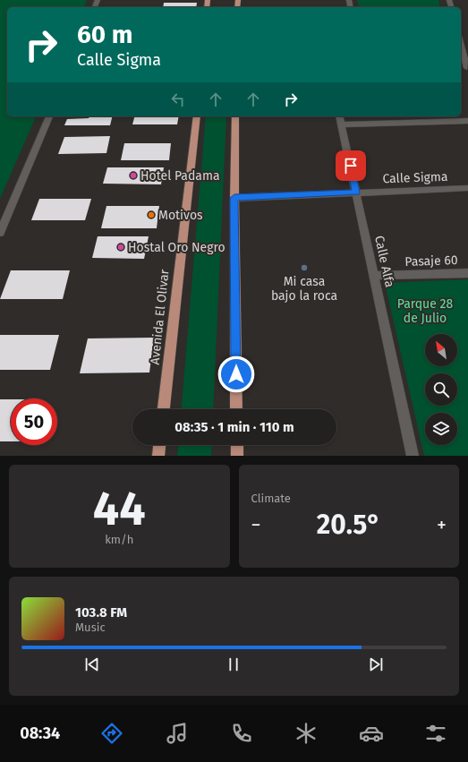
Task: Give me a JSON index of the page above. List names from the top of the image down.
{
  "streets": {
    "main road": ["Avenida El Olivar"],
    "street": ["Calle Sigma", "Pasaje 60", "Calle Alfa"]
  },
  "crossings": [
    ["Calle Sigma", "Calle Alfa"],
    ["Pasaje 60", "Calle Alfa"]
  ],
  "parks": ["Parque 28 de Julio"],
  "places": [
    "Hotel Padama",
    "Motivos",
    "Hostal Oro Negro",
    "Mi casa bajo la roca"
  ],
  "north": "top left",
  "page": {
    "turn": ["60 m", "Calle Sigma"],
    "limit": "50",
    "trip": "08:35 · 1 min · 110 m",
    "tile": [
      ["44", "km/h"],
      "Climate"
    ],
    "heat": ["−", "20.5°", "+"],
    "song": ["103.8 FM", "Music"],
    "tabs": "08:34"
  }
}
